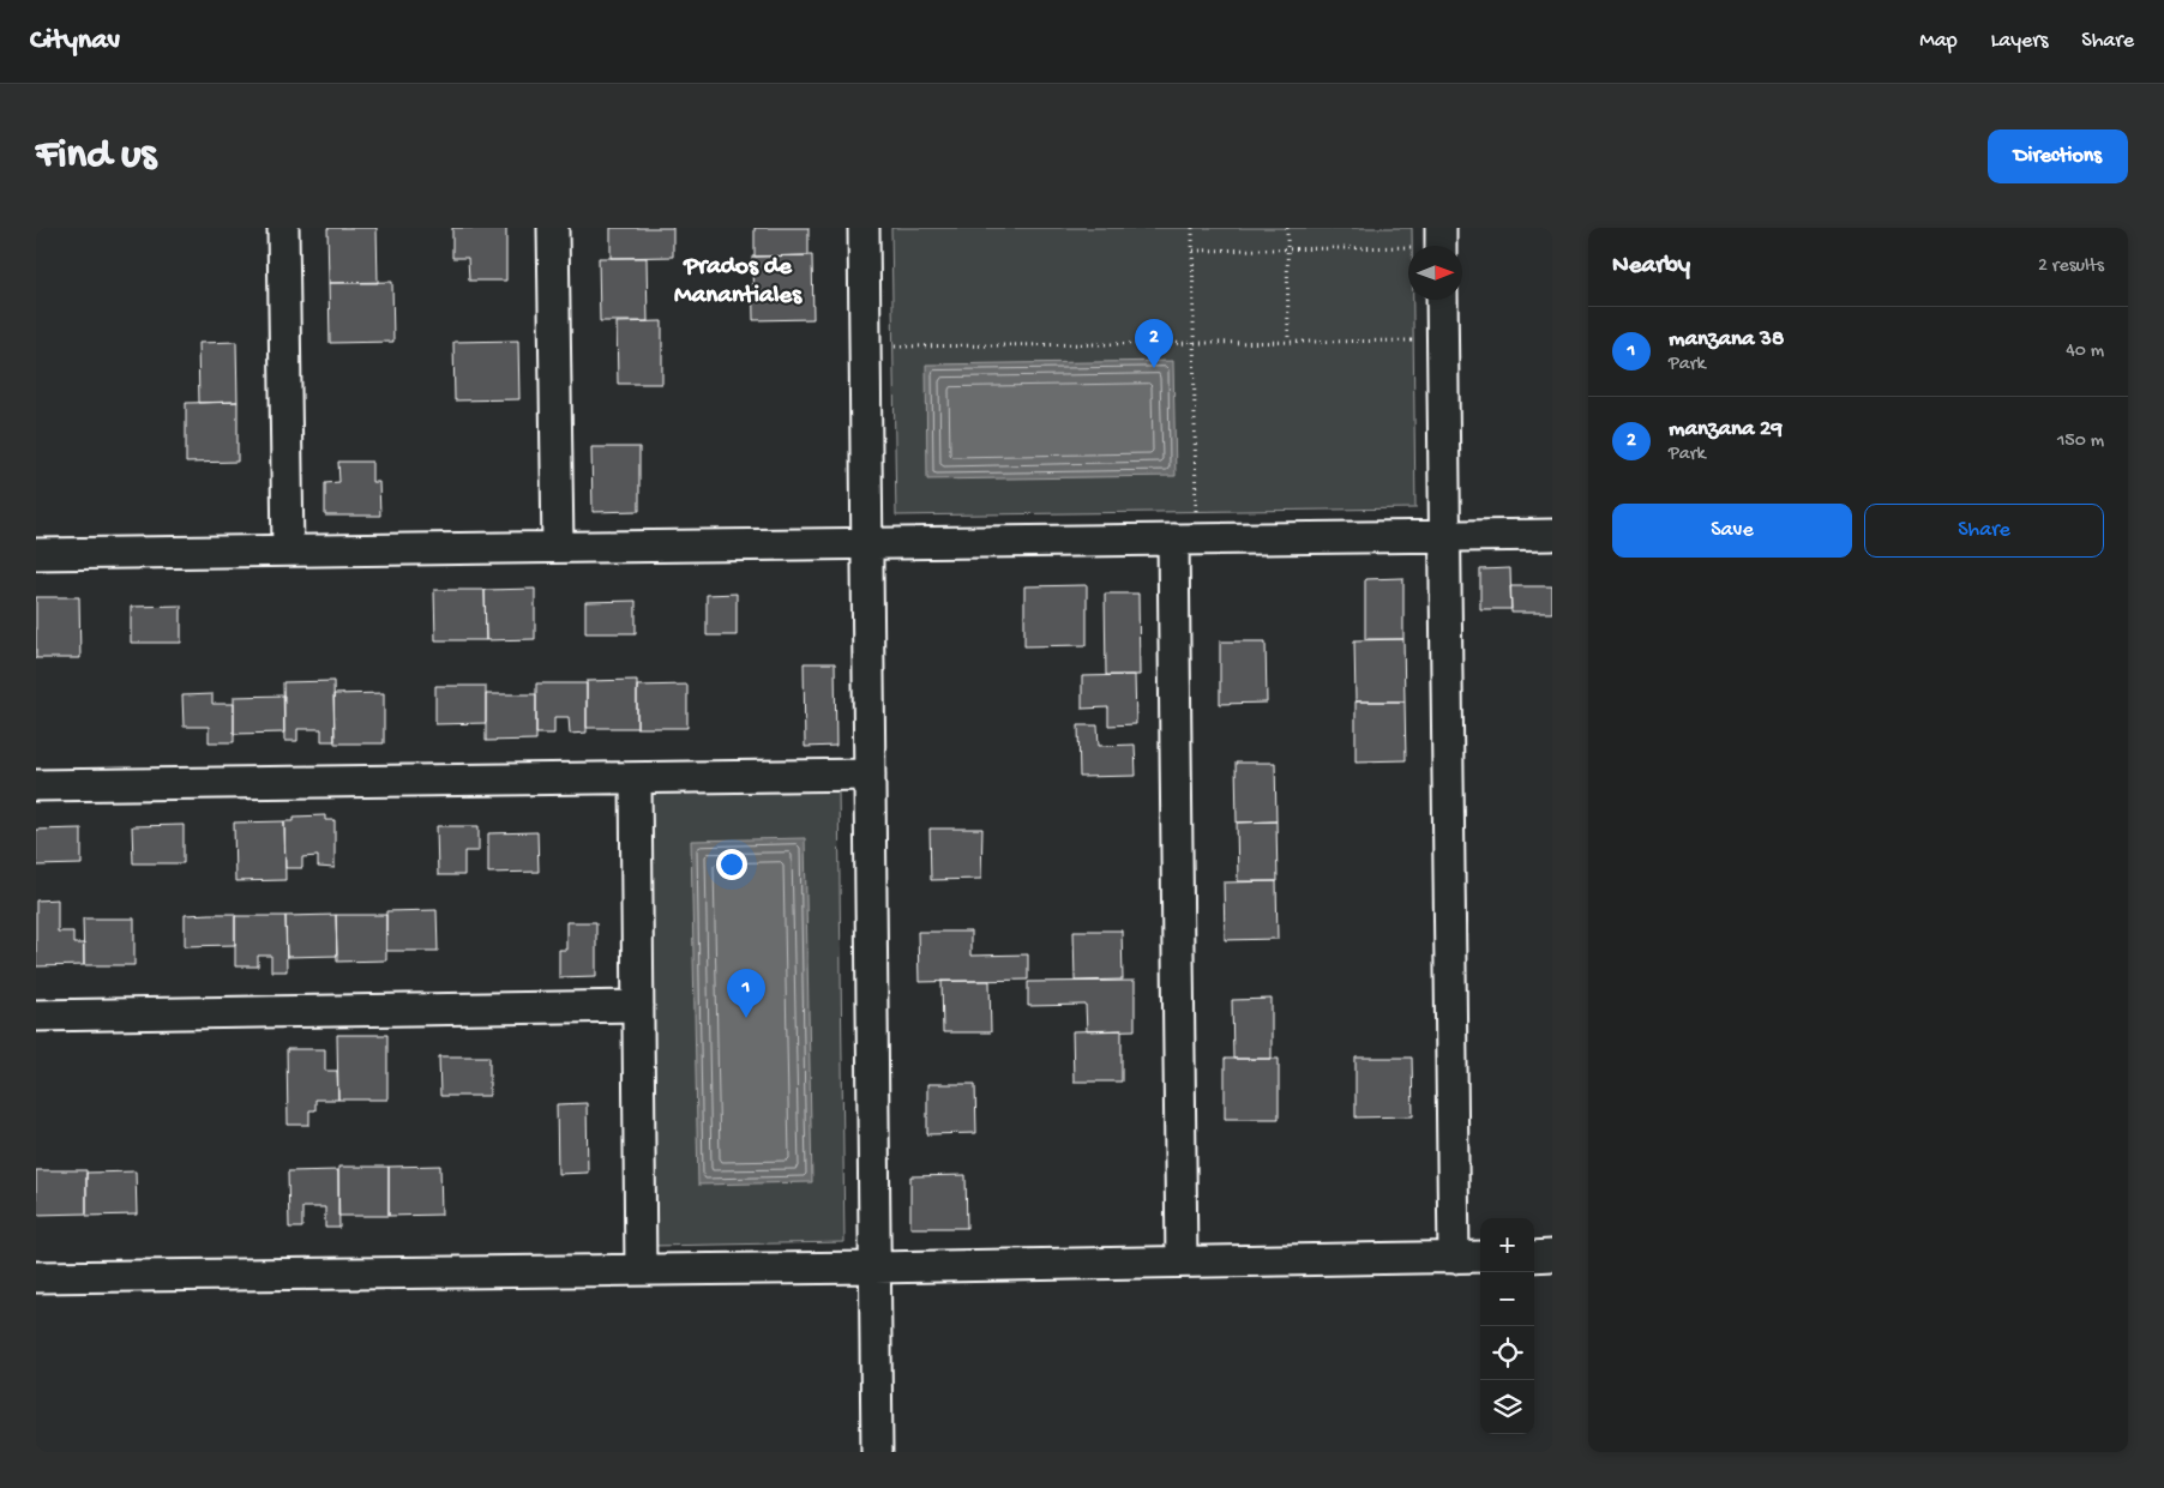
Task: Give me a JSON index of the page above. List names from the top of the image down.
{
  "districts": ["Prados de Manantiales"],
  "north": "right",
  "page": {
    "header": "Citynav",
    "nav": ["Map", "Layers", "Share"],
    "buttons": [
      "Directions",
      ["Save", "Share"]
    ],
    "title": "Find us",
    "heading": ["Nearby", "2 results"],
    "list": [
      {
        "mark": "1",
        "name": "manzana 38",
        "note": "Park",
        "value": "40 m"
      },
      {
        "mark": "2",
        "name": "manzana 29",
        "note": "Park",
        "value": "150 m"
      }
    ],
    "pins": ["2", "1"],
    "map_buttons": ["+", "−"]
  }
}
